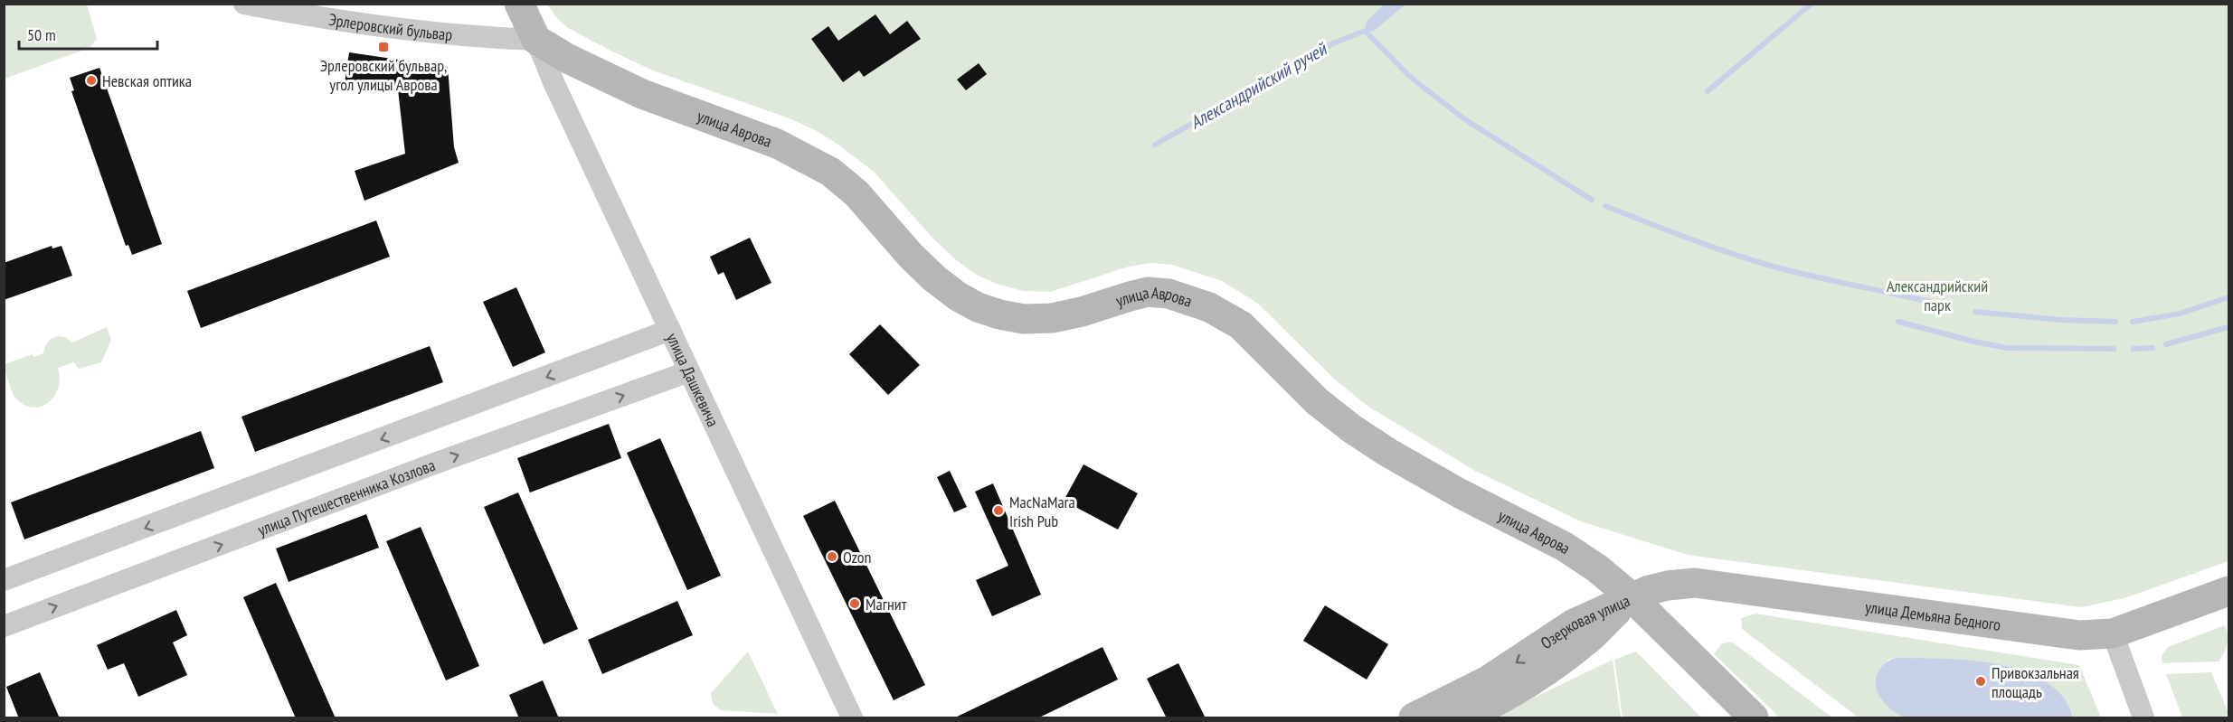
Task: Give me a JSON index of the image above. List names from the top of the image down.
{
  "streets": {
    "street": [
      "Эрлеровский бульвар",
      "улица Аврова",
      "улица Дашкевича",
      "улица Путешественника Козлова",
      "улица Демьяна Бедного",
      "Озерковая улица"
    ]
  },
  "crossings": [
    ["Эрлеровский бульвар", "улица Аврова"],
    ["Эрлеровский бульвар", "улица Дашкевича"],
    ["улица Аврова", "улица Дашкевича"],
    ["улица Аврова", "улица Демьяна Бедного"],
    ["улица Аврова", "Озерковая улица"],
    ["улица Дашкевича", "улица Путешественника Козлова"],
    ["улица Демьяна Бедного", "Озерковая улица"]
  ],
  "water": ["Александрийский ручей"],
  "parks": ["Александрийский парк"],
  "places": {
    "transit": ["Эрлеровский бульвар, угол улицы Аврова"],
    "other": [
      "Невская оптика",
      "MacNaMara Irish Pub",
      "Ozon",
      "Магнит",
      "Привокзальная площадь"
    ]
  },
  "scale_bar": "50 m"
}
